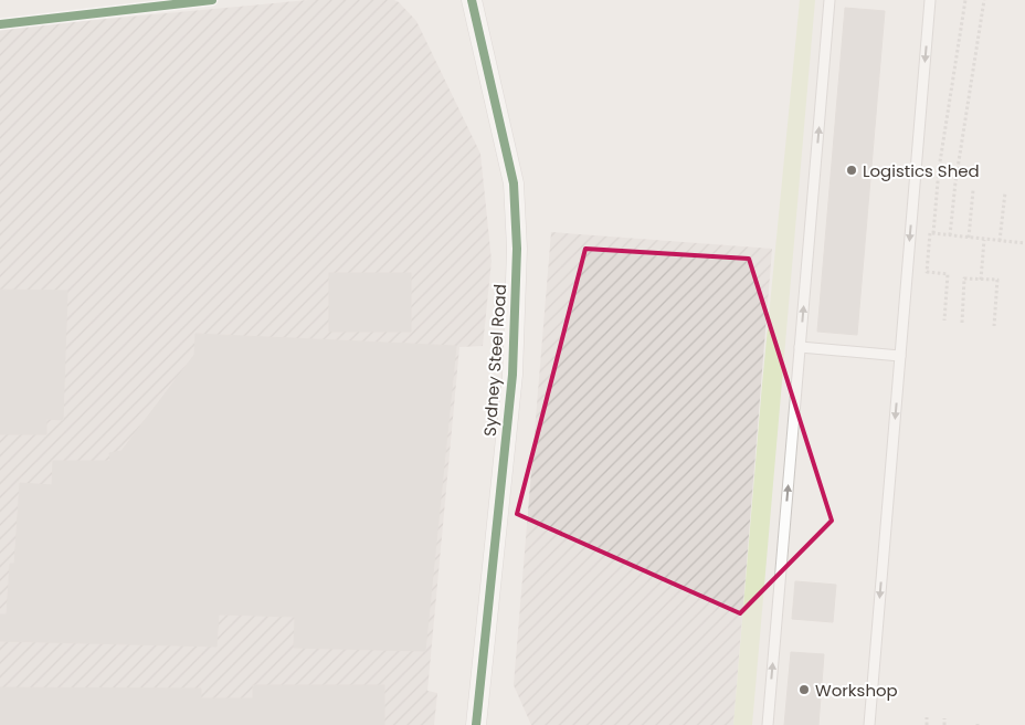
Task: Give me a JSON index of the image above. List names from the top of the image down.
{
  "streets": {
    "street": ["Sydney Steel Road"]
  },
  "places": ["Logistics Shed", "Workshop"]
}
